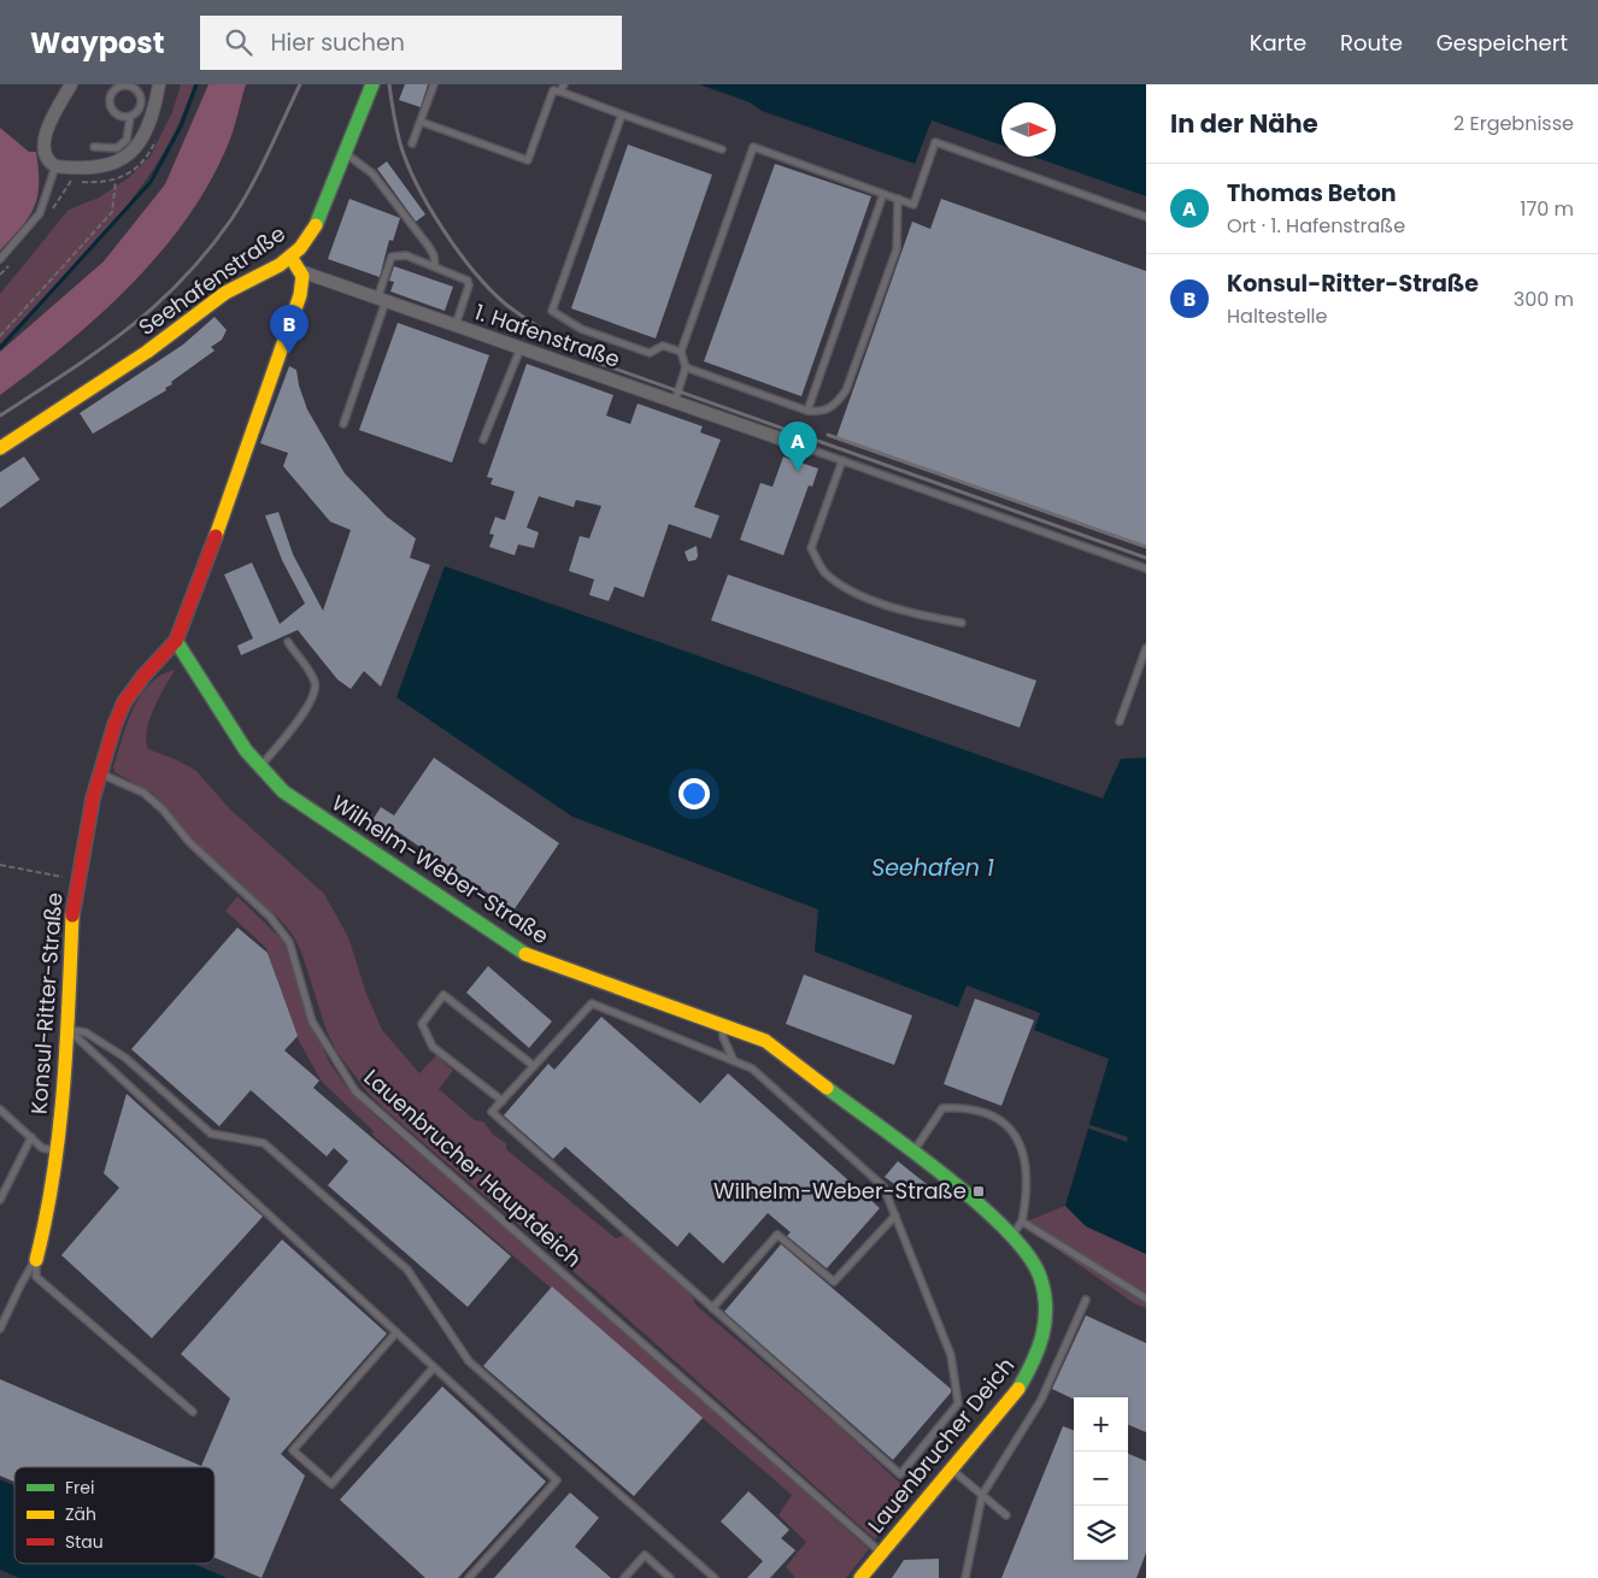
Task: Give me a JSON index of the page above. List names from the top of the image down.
{
  "streets": {
    "street": [
      "Seehafenstraße",
      "1. Hafenstraße",
      "Wilhelm-Weber-Straße",
      "Konsul-Ritter-Straße",
      "Lauenbrucher Deich"
    ],
    "lane": ["Lauenbrucher Hauptdeich"]
  },
  "crossings": [
    ["1. Hafenstraße", "Konsul-Ritter-Straße"],
    ["Wilhelm-Weber-Straße", "Konsul-Ritter-Straße"],
    ["Wilhelm-Weber-Straße", "Lauenbrucher Deich"],
    ["Konsul-Ritter-Straße", "Lauenbrucher Hauptdeich"],
    ["Lauenbrucher Hauptdeich", "Lauenbrucher Deich"]
  ],
  "water": ["Seehafen 1"],
  "places": {
    "transit": ["Wilhelm-Weber-Straße"]
  },
  "legend": ["Frei", "Zäh", "Stau"],
  "north": "right",
  "page": {
    "header": "Waypost",
    "search": "Hier suchen",
    "nav": ["Karte", "Route", "Gespeichert"],
    "heading": ["In der Nähe", "2 Ergebnisse"],
    "list": [
      {
        "mark": "A",
        "name": "Thomas Beton",
        "note": "Ort · 1. Hafenstraße",
        "value": "170 m"
      },
      {
        "mark": "B",
        "name": "Konsul-Ritter-Straße",
        "note": "Haltestelle",
        "value": "300 m"
      }
    ],
    "pins": ["B", "A"],
    "map_buttons": ["+", "−"]
  }
}
